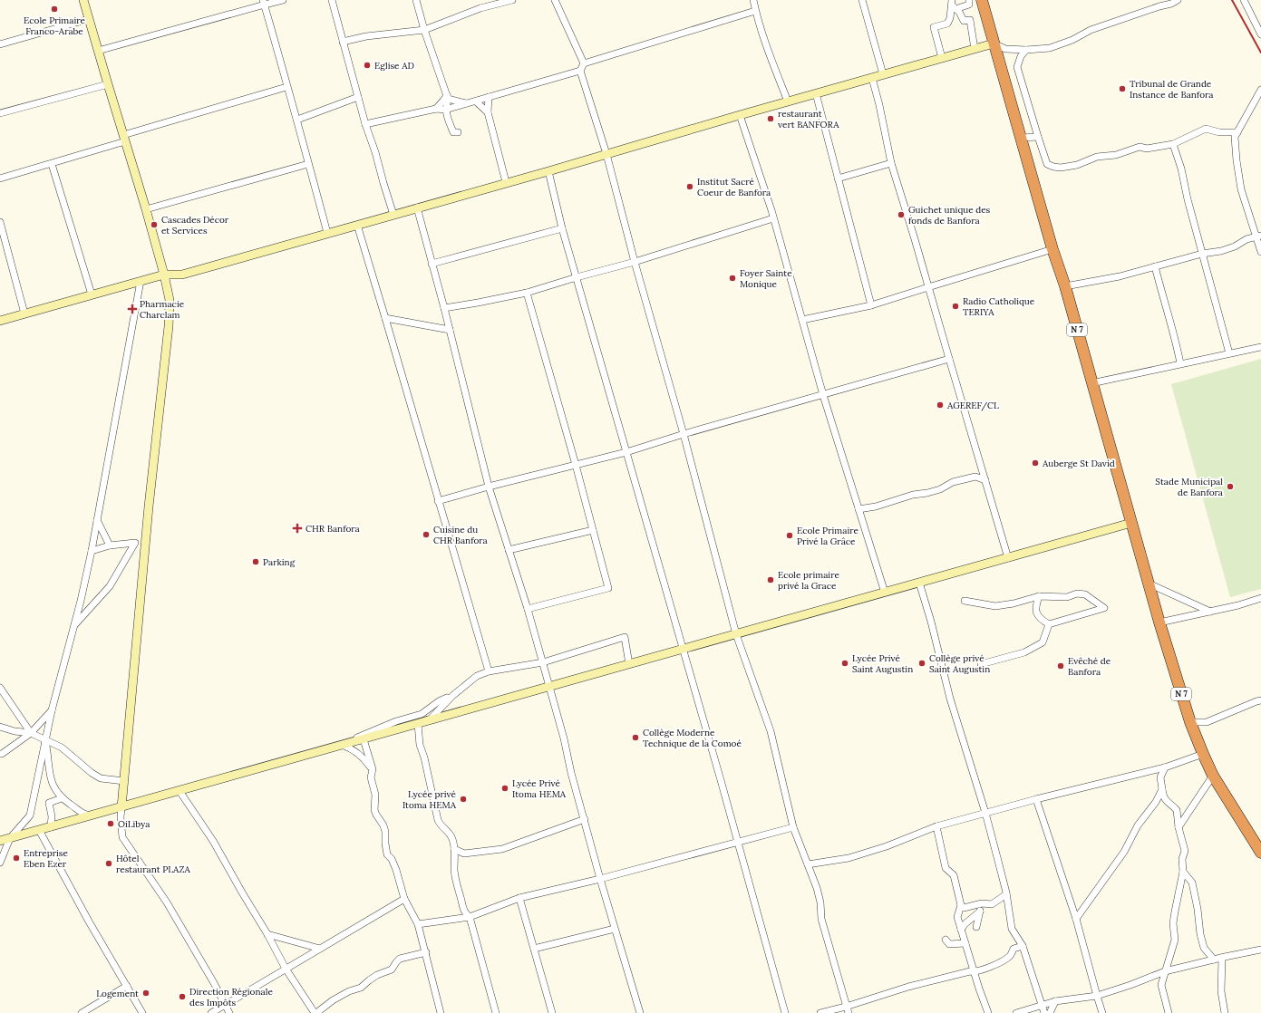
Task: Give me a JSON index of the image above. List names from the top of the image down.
{
  "streets": {
    "highway": ["N 7"]
  },
  "places": {
    "other": [
      "Ecole Primaire Franco-Arabe",
      "Eglise AD",
      "Tribunal de Grande Instance de Banfora",
      "restaurant vert BANFORA",
      "Institut Sacré Coeur de Banfora",
      "Guichet unique des fonds de Banfora",
      "Cascades Décor et Services",
      "Foyer Sainte Monique",
      "Radio Catholique TERIYA",
      "AGEREF/CL",
      "Auberge St David",
      "Stade Municipal de Banfora",
      "Cuisine du CHR Banfora",
      "Ecole Primaire Privé la Grâce",
      "Parking",
      "Ecole primaire privé la Grace",
      "Lycée Privé Saint Augustin",
      "Collège privé Saint Augustin",
      "Evêché de Banfora",
      "Collège Moderne Technique de la Comoé",
      "Lycée Privé Itoma HEMA",
      "Lycée privé Itoma HEMA",
      "OiLibya",
      "Entreprise Eben Ezer",
      "Hôtel restaurant PLAZA",
      "Logement",
      "Direction Régionale des Impôts"
    ],
    "health": ["Pharmacie Charclam", "CHR Banfora"]
  }
}
